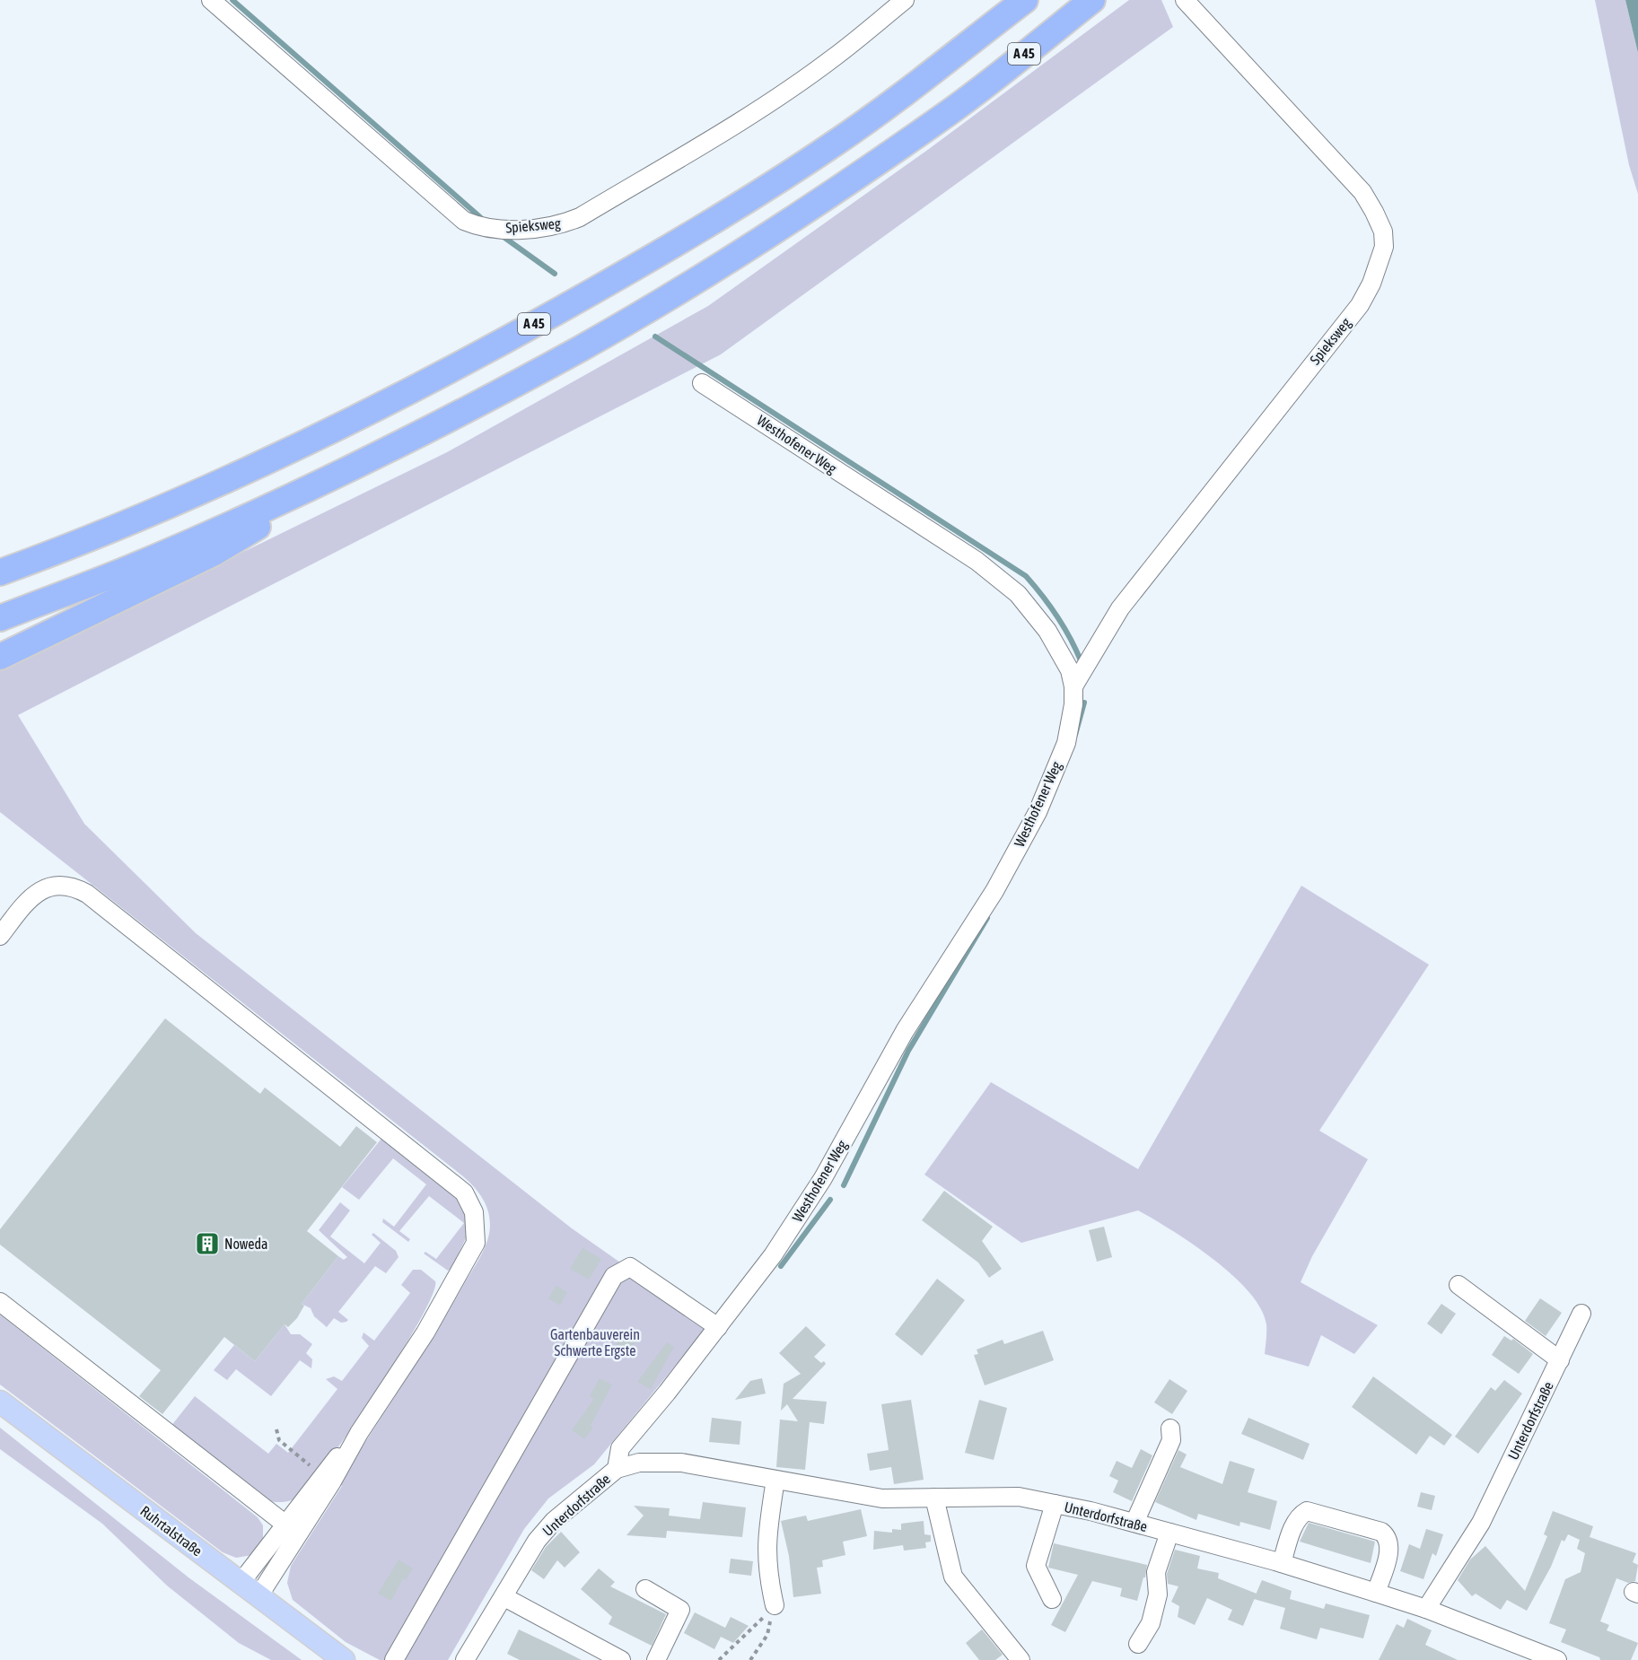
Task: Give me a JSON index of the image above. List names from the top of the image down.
{
  "streets": {
    "highway": ["A 45"],
    "main road": ["Ruhrtalstraße"],
    "street": ["Spieksweg", "Westhofener Weg", "Unterdorfstraße"]
  },
  "crossings": [
    ["Spieksweg", "Westhofener Weg"],
    ["Westhofener Weg", "Unterdorfstraße"]
  ],
  "parks": ["Gartenbauverein Schwerte Ergste"],
  "places": {
    "building": ["Noweda"]
  }
}
